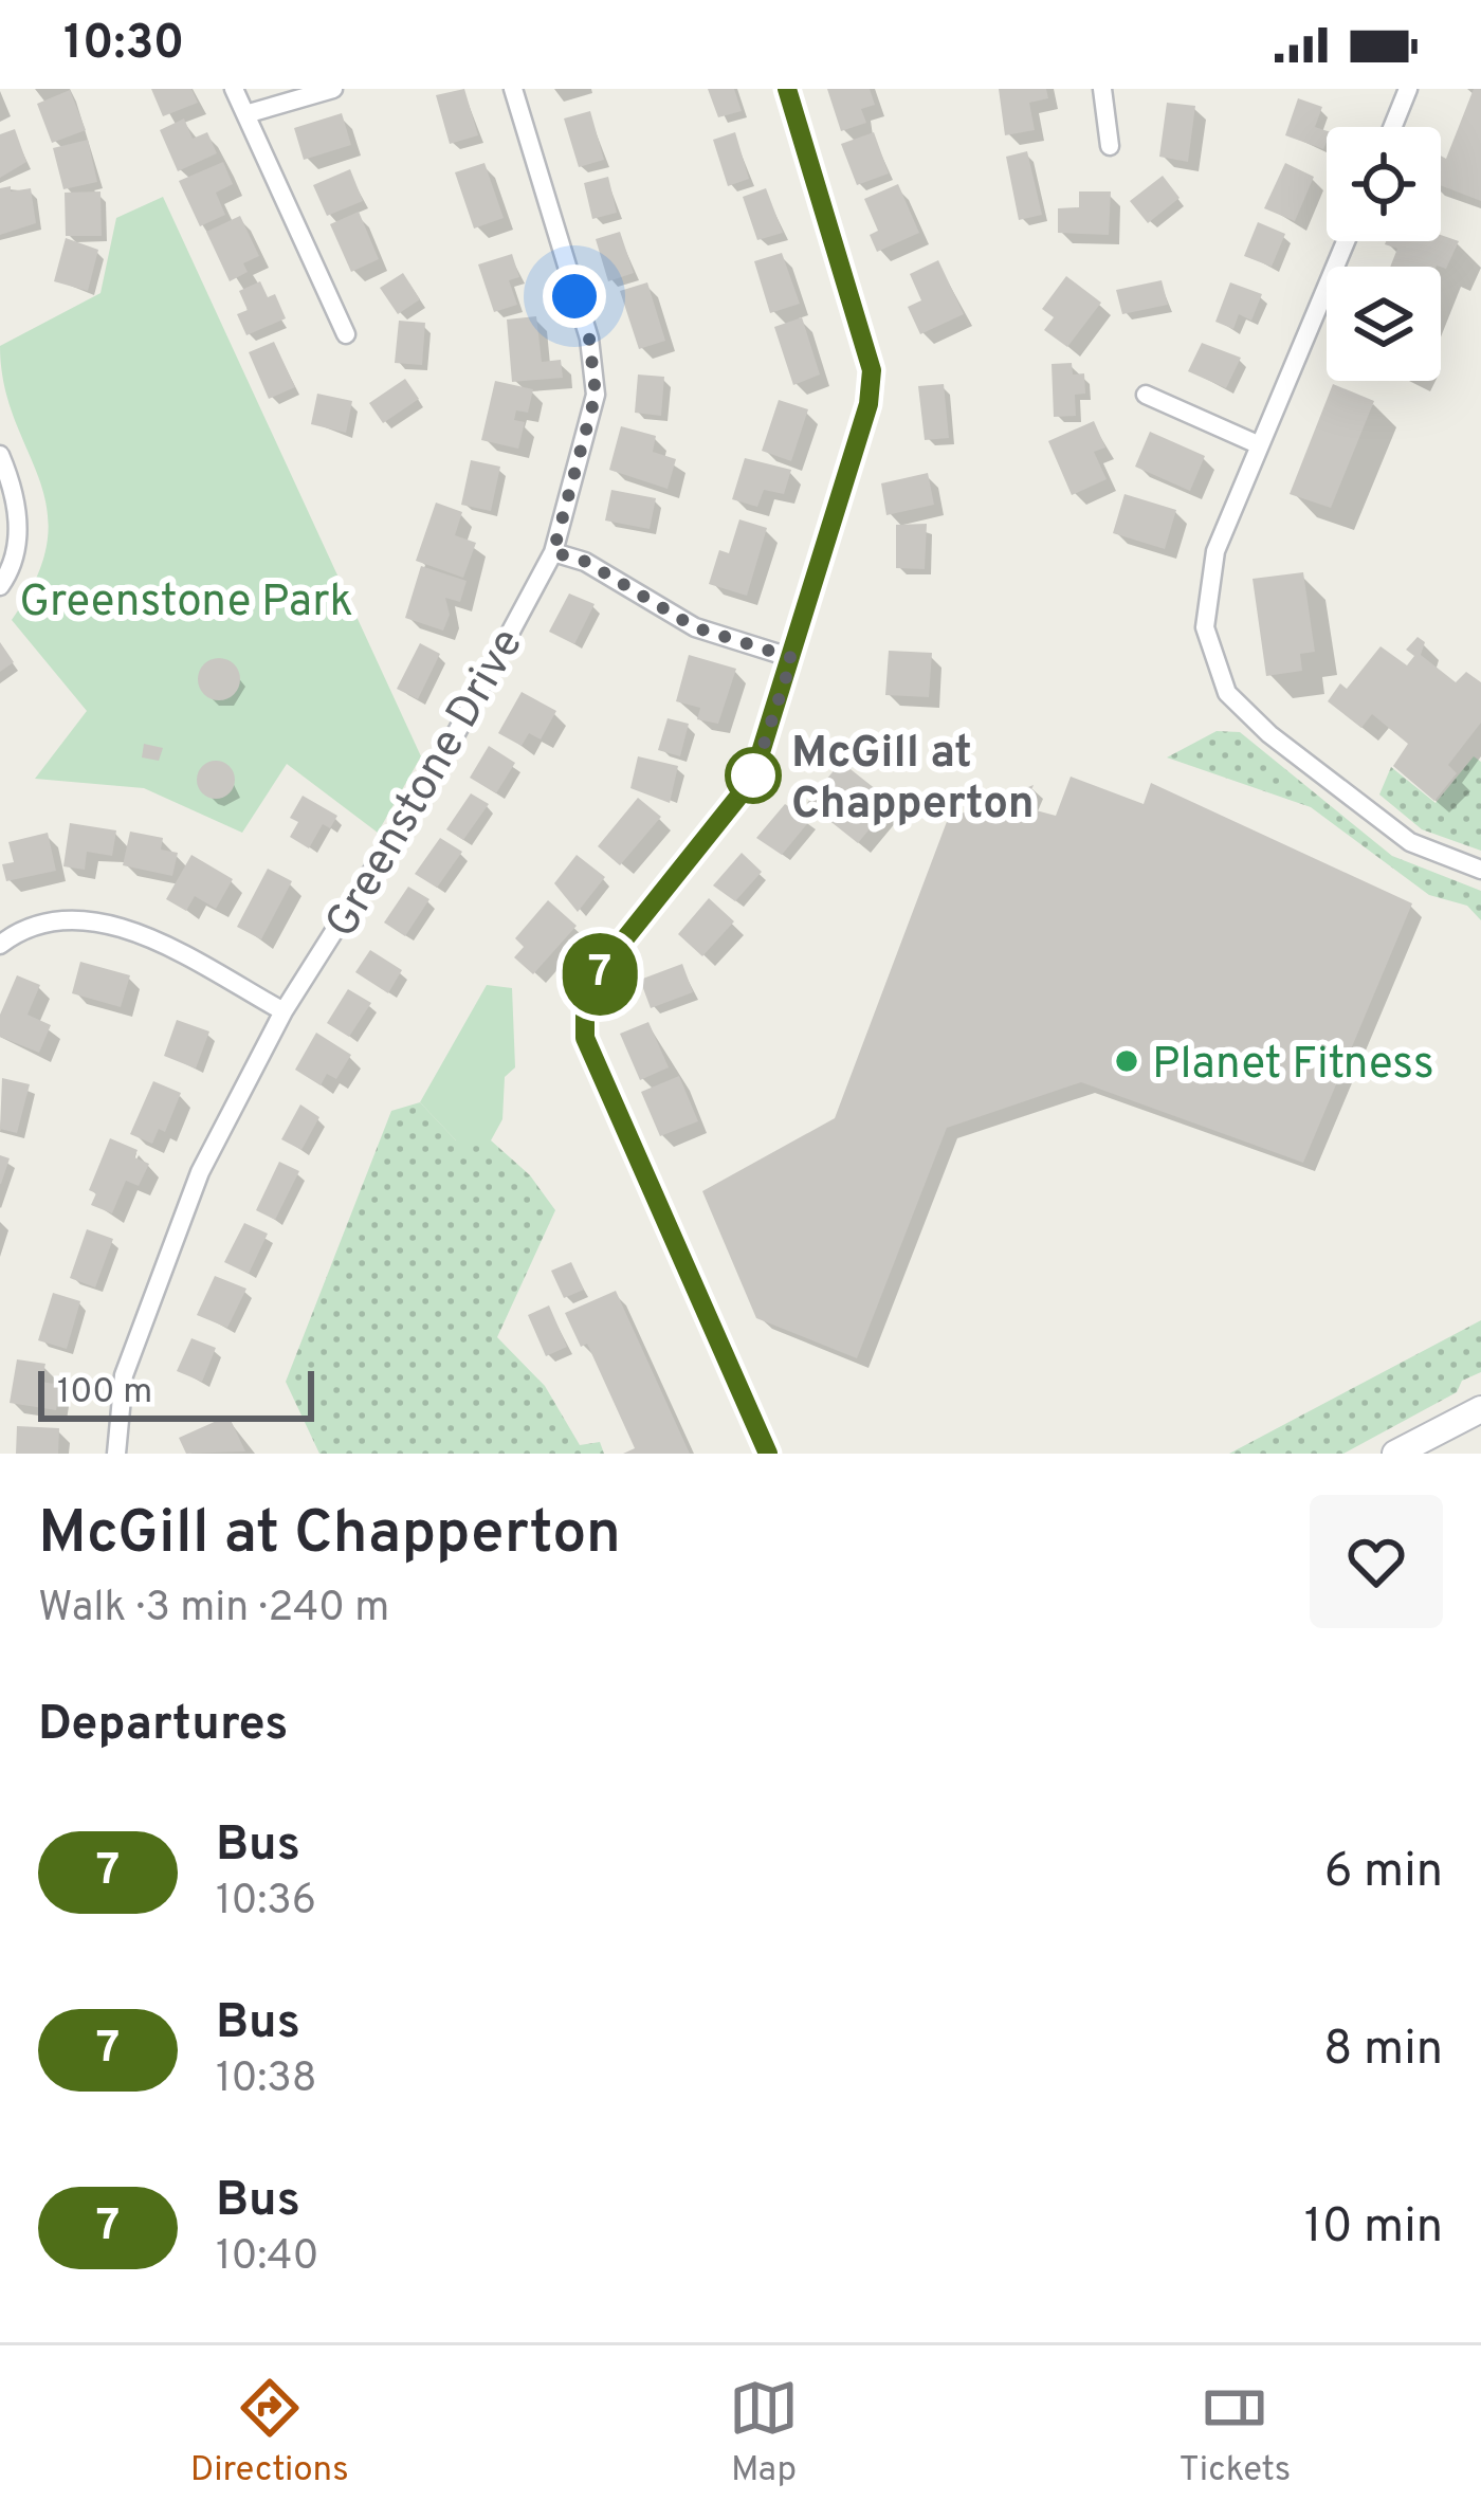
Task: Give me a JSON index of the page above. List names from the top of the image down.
{
  "streets": {
    "street": ["Greenstone Drive"]
  },
  "parks": ["Greenstone Park"],
  "places": ["McGill at Chapperton", "Planet Fitness"],
  "lines": ["bus line 7"],
  "scale_bar": "100 m",
  "page": {
    "status": "10:30",
    "on_map": "7",
    "scale": "100 m",
    "heading": [
      ["McGill at Chapperton", "Walk · 3 min · 240 m"],
      "Departures"
    ],
    "list": [
      {
        "mark": "7",
        "name": "Bus",
        "note": "10:36",
        "value": "6 min"
      },
      {
        "mark": "7",
        "name": "Bus",
        "note": "10:38",
        "value": "8 min"
      },
      {
        "mark": "7",
        "name": "Bus",
        "note": "10:40",
        "value": "10 min"
      }
    ],
    "tabs": ["Directions", "Map", "Tickets"]
  }
}
